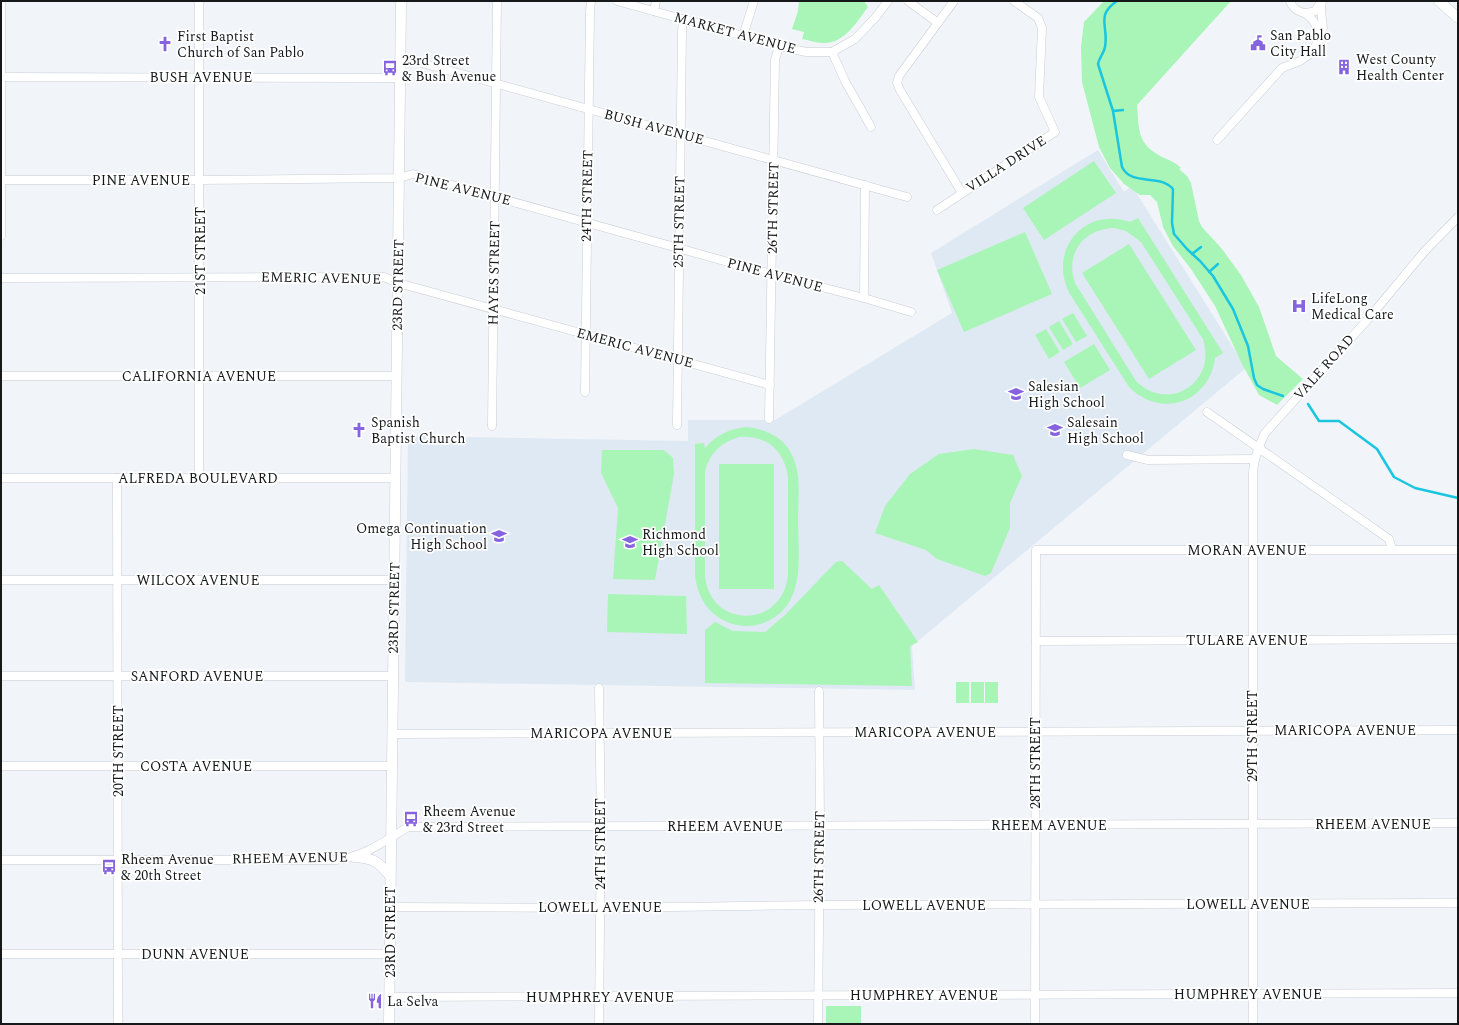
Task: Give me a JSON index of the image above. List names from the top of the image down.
{
  "streets": {
    "main road": ["23RD STREET"],
    "street": [
      "MARKET AVENUE",
      "BUSH AVENUE",
      "VILLA DRIVE",
      "PINE AVENUE",
      "24TH STREET",
      "26TH STREET",
      "25TH STREET",
      "21ST STREET",
      "HAYES STREET",
      "EMERIC AVENUE",
      "VALE ROAD",
      "CALIFORNIA AVENUE",
      "ALFREDA BOULEVARD",
      "MORAN AVENUE",
      "WILCOX AVENUE",
      "TULARE AVENUE",
      "SANFORD AVENUE",
      "MARICOPA AVENUE",
      "29TH STREET",
      "20TH STREET",
      "28TH STREET",
      "COSTA AVENUE",
      "RHEEM AVENUE",
      "LOWELL AVENUE",
      "DUNN AVENUE",
      "HUMPHREY AVENUE"
    ]
  },
  "crossings": [
    ["MARKET AVENUE", "26TH STREET"],
    ["MARKET AVENUE", "25TH STREET"],
    ["BUSH AVENUE", "24TH STREET"],
    ["BUSH AVENUE", "26TH STREET"],
    ["BUSH AVENUE", "25TH STREET"],
    ["BUSH AVENUE", "21ST STREET"],
    ["BUSH AVENUE", "HAYES STREET"],
    ["BUSH AVENUE", "23RD STREET"],
    ["PINE AVENUE", "24TH STREET"],
    ["PINE AVENUE", "26TH STREET"],
    ["PINE AVENUE", "25TH STREET"],
    ["PINE AVENUE", "21ST STREET"],
    ["PINE AVENUE", "HAYES STREET"],
    ["PINE AVENUE", "23RD STREET"],
    ["24TH STREET", "EMERIC AVENUE"],
    ["24TH STREET", "MARICOPA AVENUE"],
    ["24TH STREET", "RHEEM AVENUE"],
    ["24TH STREET", "LOWELL AVENUE"],
    ["24TH STREET", "HUMPHREY AVENUE"],
    ["26TH STREET", "EMERIC AVENUE"],
    ["26TH STREET", "MARICOPA AVENUE"],
    ["26TH STREET", "RHEEM AVENUE"],
    ["26TH STREET", "LOWELL AVENUE"],
    ["26TH STREET", "HUMPHREY AVENUE"],
    ["25TH STREET", "EMERIC AVENUE"],
    ["21ST STREET", "EMERIC AVENUE"],
    ["21ST STREET", "CALIFORNIA AVENUE"],
    ["21ST STREET", "ALFREDA BOULEVARD"],
    ["HAYES STREET", "EMERIC AVENUE"],
    ["EMERIC AVENUE", "23RD STREET"],
    ["23RD STREET", "CALIFORNIA AVENUE"],
    ["23RD STREET", "ALFREDA BOULEVARD"],
    ["23RD STREET", "WILCOX AVENUE"],
    ["23RD STREET", "SANFORD AVENUE"],
    ["23RD STREET", "MARICOPA AVENUE"],
    ["23RD STREET", "COSTA AVENUE"],
    ["23RD STREET", "RHEEM AVENUE"],
    ["23RD STREET", "LOWELL AVENUE"],
    ["23RD STREET", "DUNN AVENUE"],
    ["23RD STREET", "HUMPHREY AVENUE"],
    ["VALE ROAD", "29TH STREET"],
    ["ALFREDA BOULEVARD", "20TH STREET"],
    ["MORAN AVENUE", "29TH STREET"],
    ["MORAN AVENUE", "28TH STREET"],
    ["WILCOX AVENUE", "20TH STREET"],
    ["TULARE AVENUE", "29TH STREET"],
    ["TULARE AVENUE", "28TH STREET"],
    ["SANFORD AVENUE", "20TH STREET"],
    ["MARICOPA AVENUE", "29TH STREET"],
    ["MARICOPA AVENUE", "28TH STREET"],
    ["29TH STREET", "RHEEM AVENUE"],
    ["29TH STREET", "LOWELL AVENUE"],
    ["29TH STREET", "HUMPHREY AVENUE"],
    ["20TH STREET", "COSTA AVENUE"],
    ["20TH STREET", "RHEEM AVENUE"],
    ["20TH STREET", "DUNN AVENUE"],
    ["28TH STREET", "RHEEM AVENUE"],
    ["28TH STREET", "LOWELL AVENUE"],
    ["28TH STREET", "HUMPHREY AVENUE"]
  ],
  "places": {
    "public building": ["San Pablo City Hall"],
    "church": ["First Baptist Church of San Pablo", "Spanish Baptist Church"],
    "building": ["West County Health Center"],
    "bus stop": ["23rd Street & Bush Avenue", "Rheem Avenue & 23rd Street", "Rheem Avenue & 20th Street"],
    "hospital": ["LifeLong Medical Care"],
    "school or university": [
      "Salesian High School",
      "Salesain High School",
      "Omega Continuation High School",
      "Richmond High School"
    ],
    "restaurant": ["La Selva"]
  }
}
